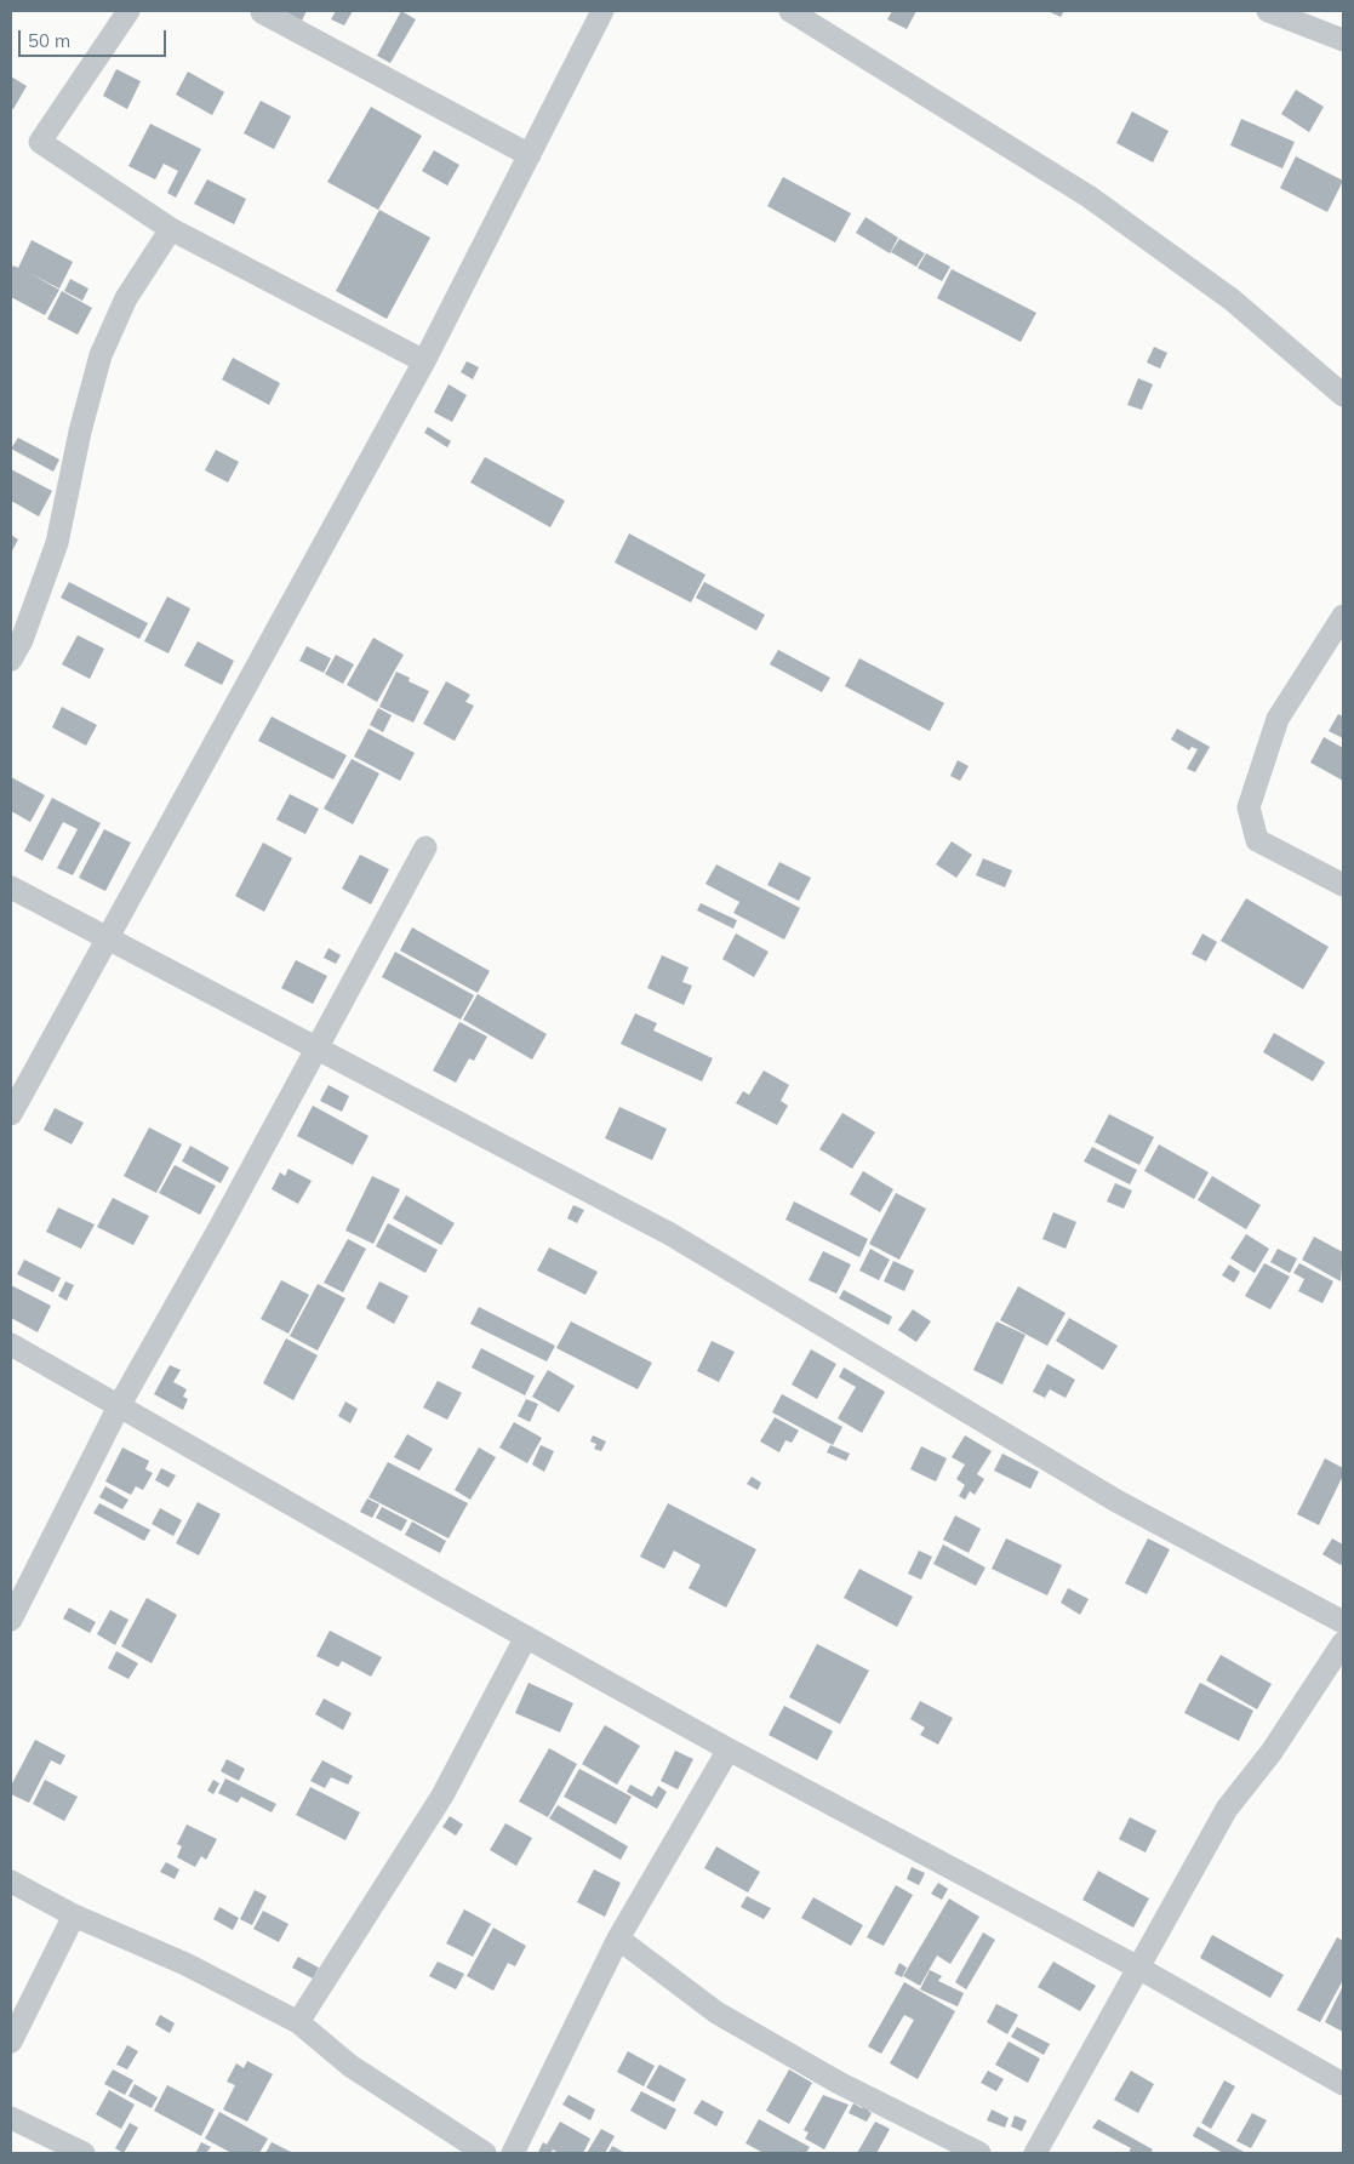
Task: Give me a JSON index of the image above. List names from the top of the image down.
{
  "scale_bar": "50 m"
}
